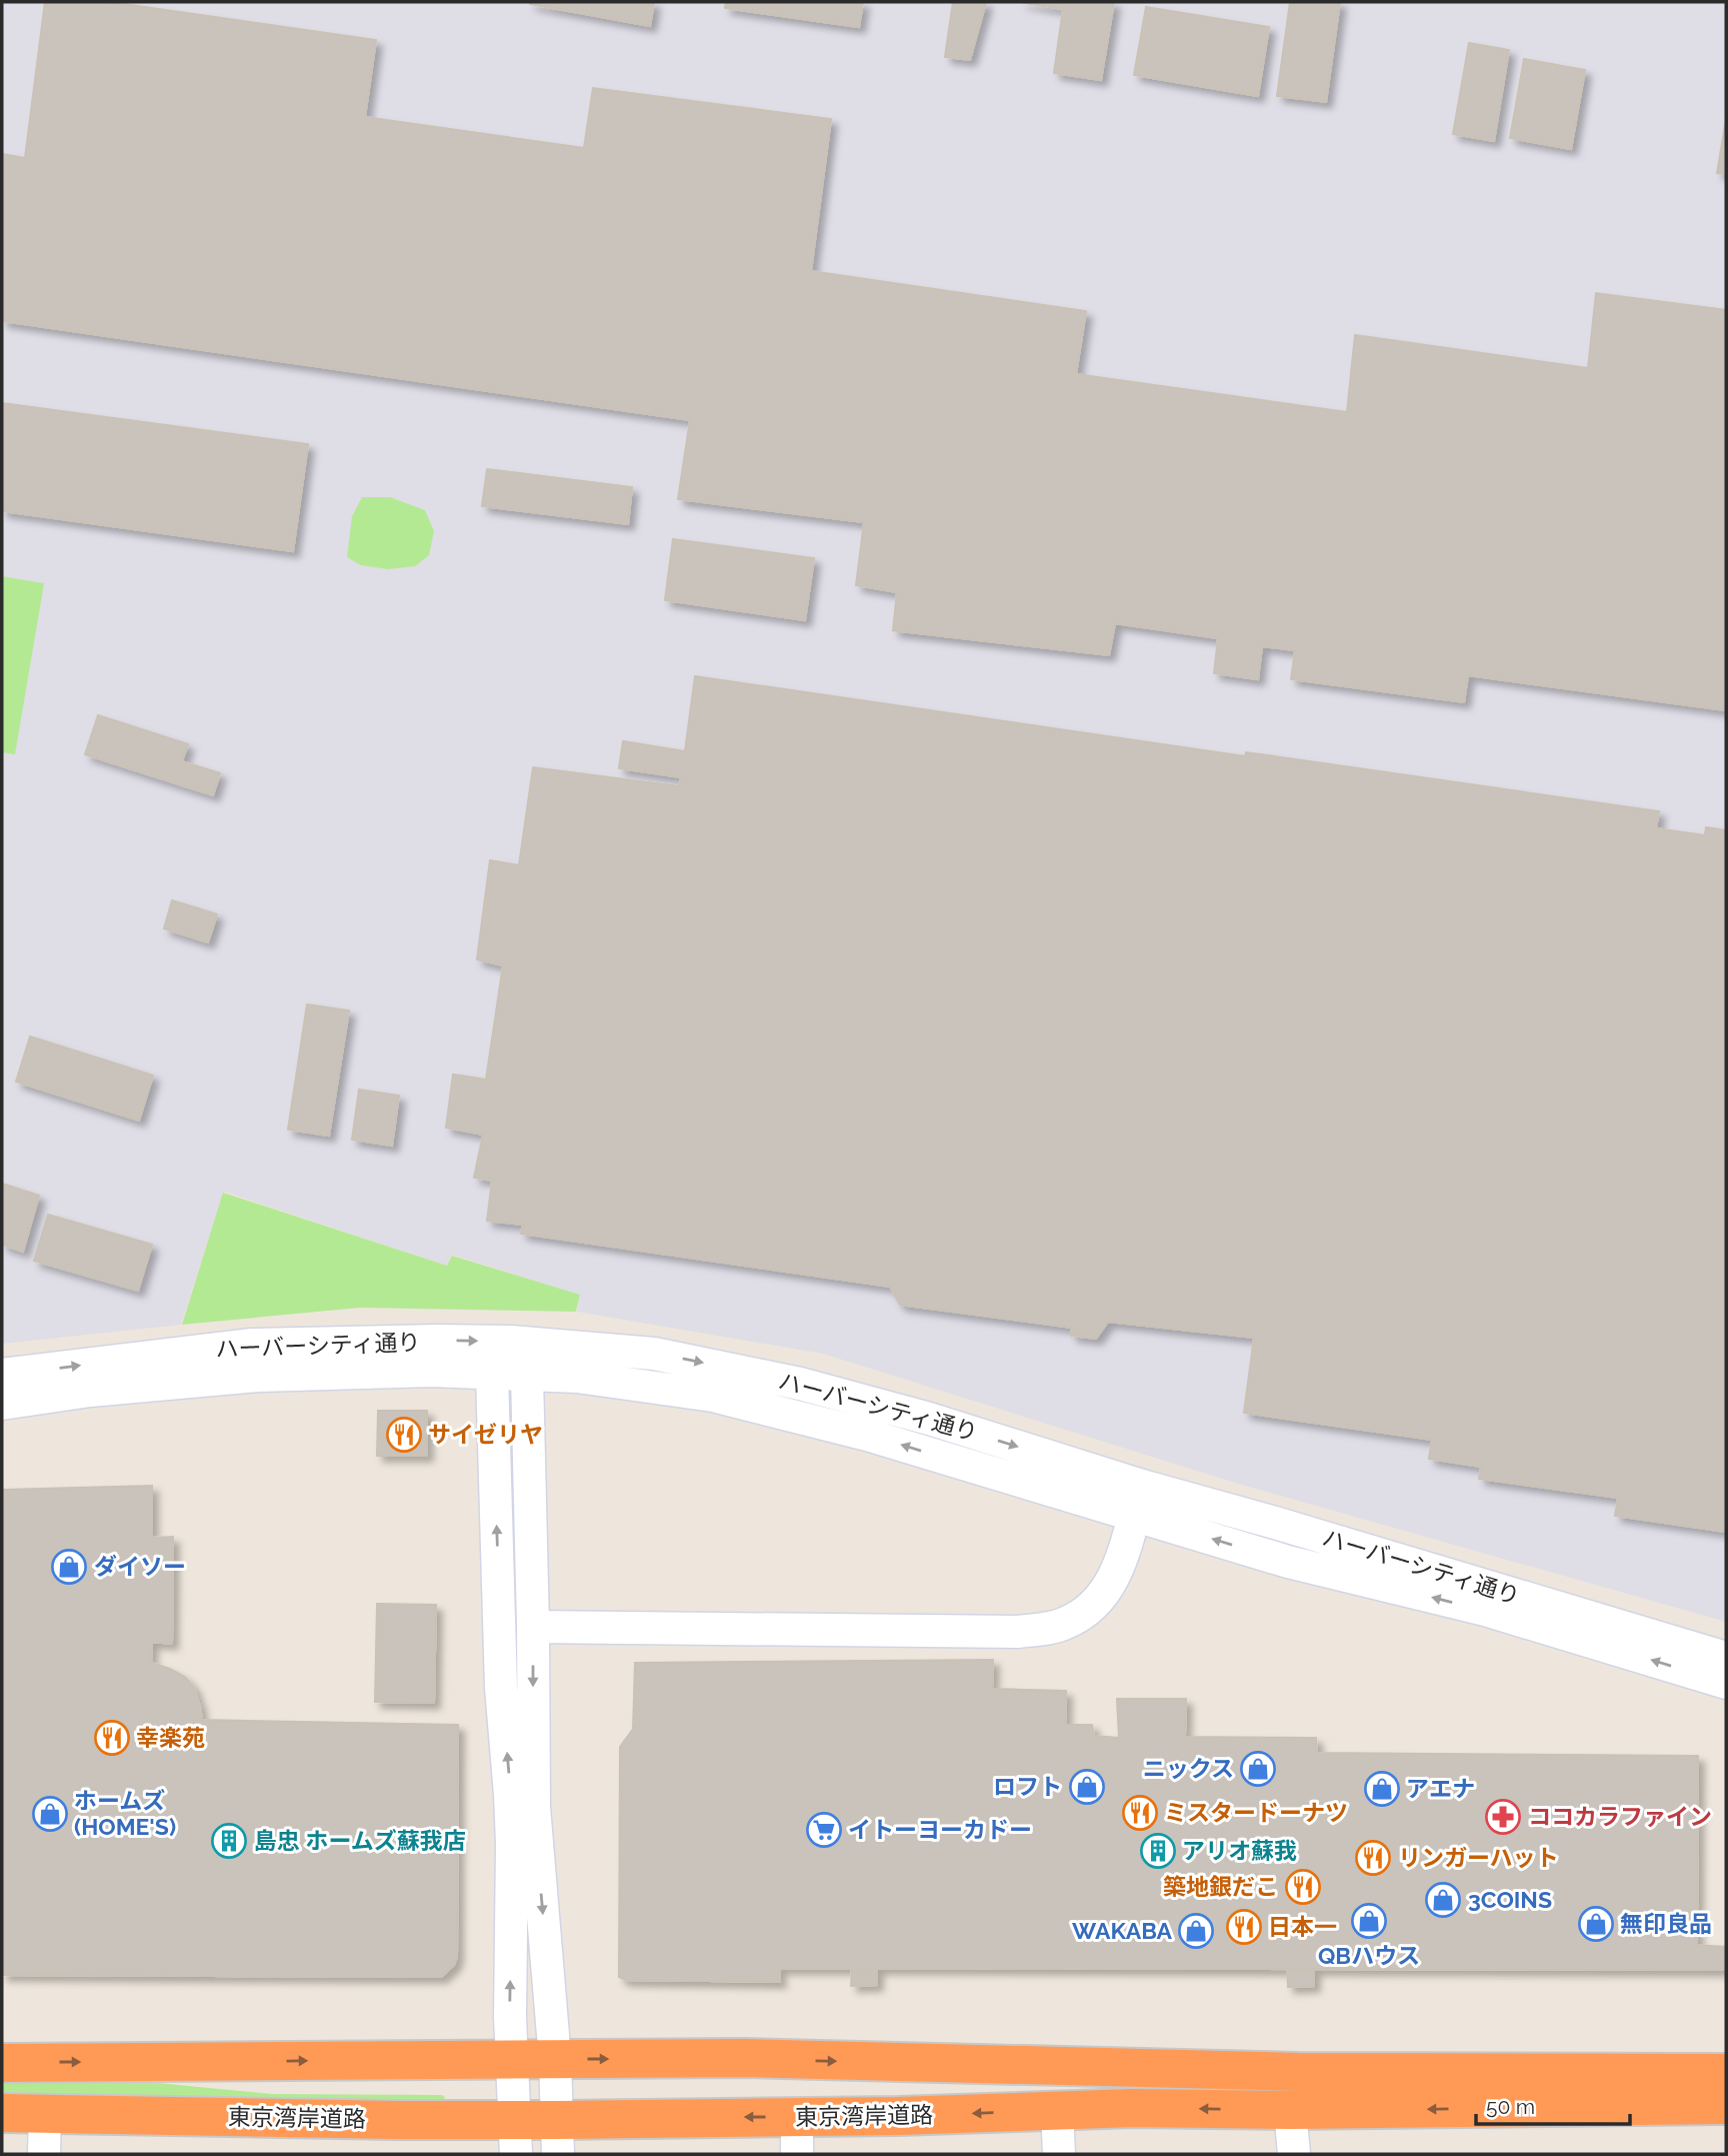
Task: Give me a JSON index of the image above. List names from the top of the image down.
{
  "streets": {
    "highway": ["東京湾岸道路"],
    "street": ["ハーバーシティ通り"]
  },
  "places": {
    "restaurant": [
      "サイゼリヤ",
      "幸楽苑",
      "ミスタードーナツ",
      "リンガーハット",
      "築地銀だこ",
      "日本一"
    ],
    "shop": [
      "ダイソー",
      "ニックス",
      "ロフト",
      "アエナ",
      "ホームズ (HOME'S)",
      "3COINS",
      "QBハウス",
      "無印良品",
      "WAKABA"
    ],
    "pharmacy": ["ココカラファイン"],
    "supermarket": ["イトーヨーカドー"],
    "building": ["島忠 ホームズ蘇我店", "アリオ蘇我"]
  },
  "scale_bar": "50 m"
}
